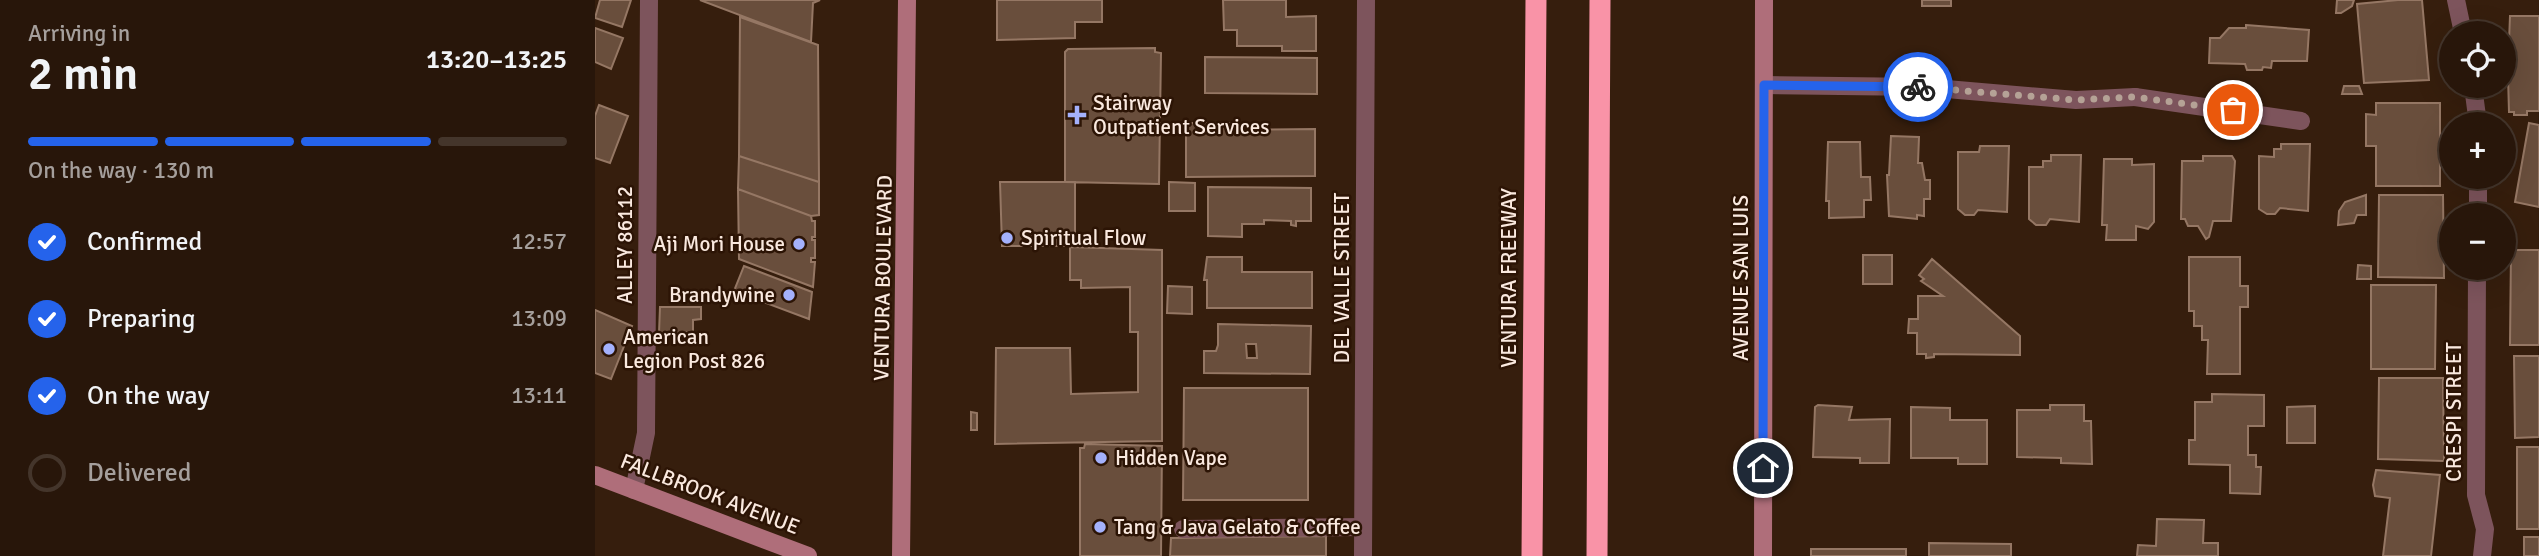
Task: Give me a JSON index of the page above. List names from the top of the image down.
{
  "streets": {
    "highway": ["VENTURA FREEWAY"],
    "main road": ["VENTURA BOULEVARD", "AVENUE SAN LUIS", "FALLBROOK AVENUE"],
    "street": ["ALLEY 86112", "DEL VALLE STREET", "CRESPI STREET"]
  },
  "crossings": [
    ["ALLEY 86112", "FALLBROOK AVENUE"]
  ],
  "places": {
    "health": ["Stairway Outpatient Services"],
    "other": [
      "Spiritual Flow",
      "Aji Mori House",
      "Brandywine",
      "American Legion Post 826",
      "Hidden Vape",
      "Tang & Java Gelato & Coffee"
    ]
  },
  "page": {
    "heading": ["2 min", "Arriving in", "13:20–13:25"],
    "map_buttons": ["+", "−"],
    "bar": "On the way · 130 m",
    "list": [
      ["Confirmed", "12:57"],
      ["Preparing", "13:09"],
      ["On the way", "13:11"],
      "Delivered"
    ]
  }
}
